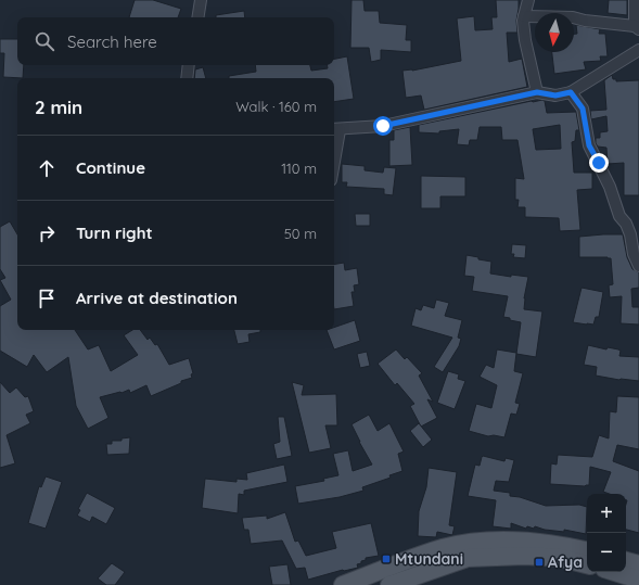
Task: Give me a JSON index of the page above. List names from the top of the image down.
{
  "places": {
    "transit": ["Mtundani", "Afya"]
  },
  "north": "bottom",
  "page": {
    "search": "Search here",
    "heading": ["2 min", "Walk · 160 m"],
    "list": [
      ["Continue", "110 m"],
      ["Turn right", "50 m"],
      "Arrive at destination"
    ],
    "map_buttons": ["+", "−"]
  }
}
